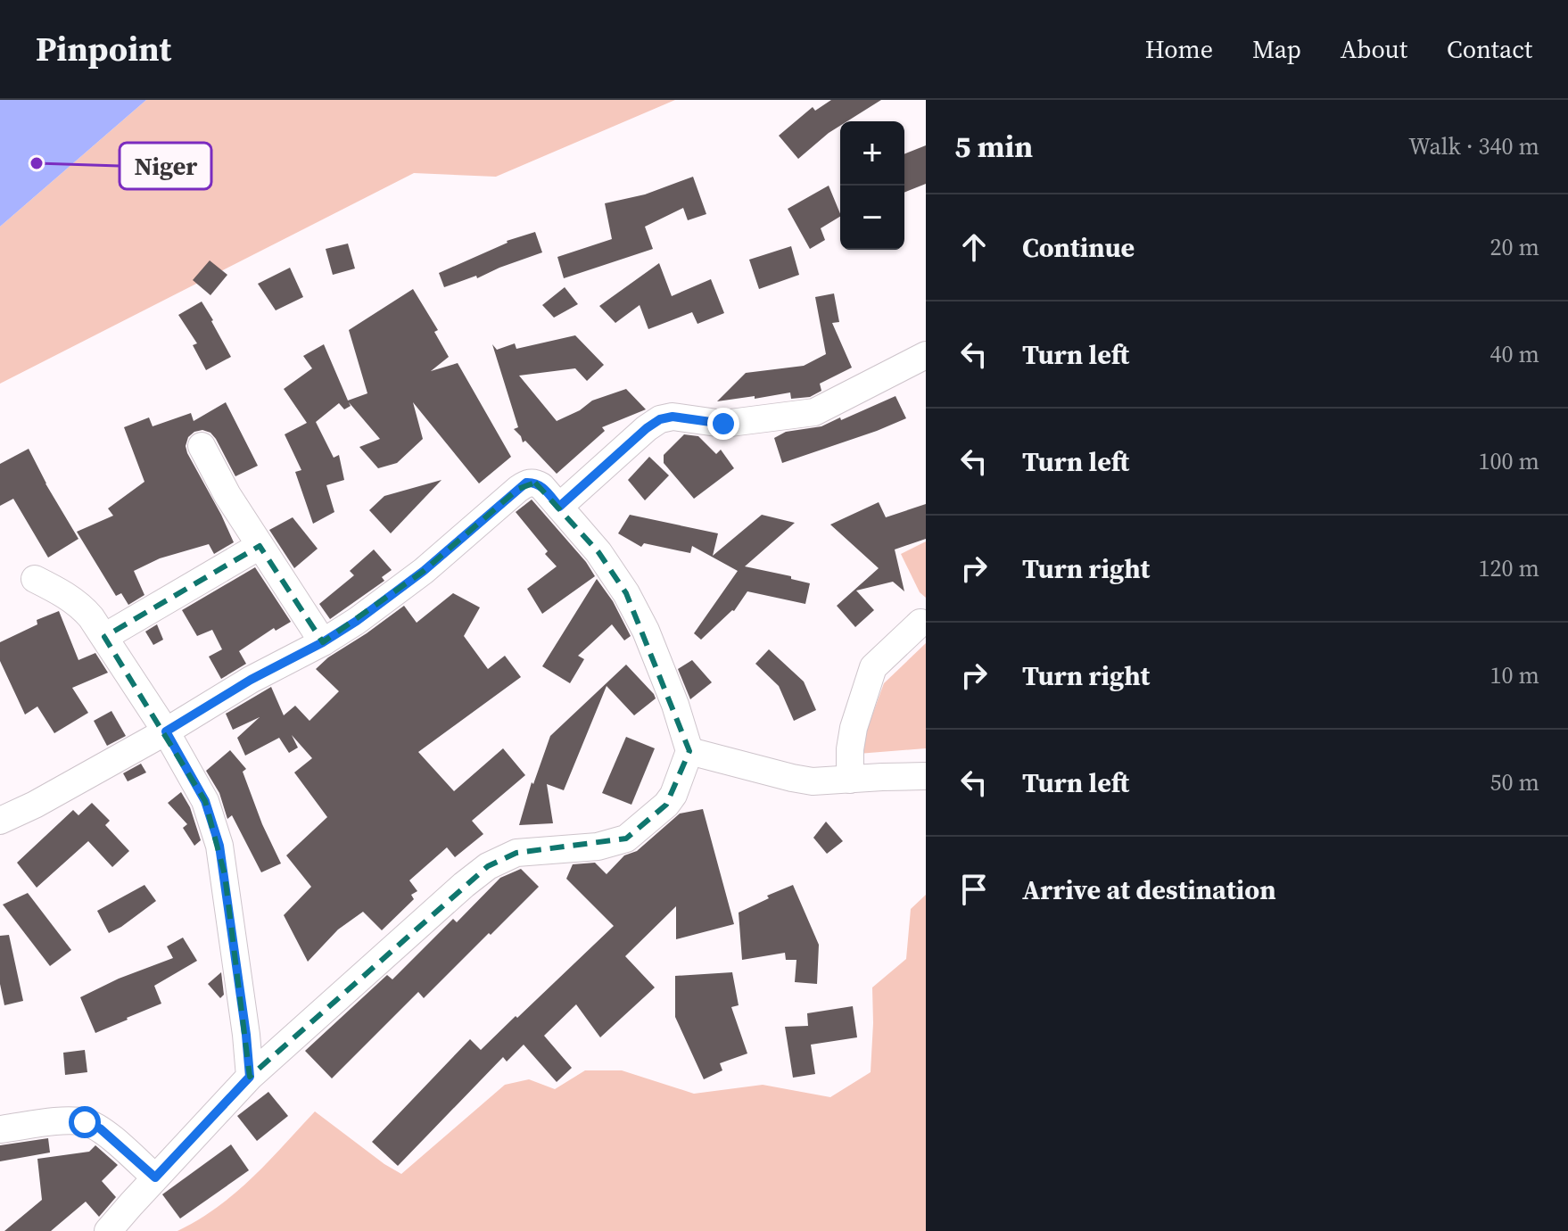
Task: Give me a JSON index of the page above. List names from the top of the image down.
{
  "places": ["Niger"],
  "page": {
    "header": "Pinpoint",
    "nav": [
      "Home",
      "Map",
      "About",
      "Contact"
    ],
    "heading": ["5 min", "Walk · 340 m"],
    "map_buttons": ["+", "−"],
    "list": [
      ["Continue", "20 m"],
      ["Turn left", "40 m"],
      ["Turn left", "100 m"],
      ["Turn right", "120 m"],
      ["Turn right", "10 m"],
      ["Turn left", "50 m"],
      "Arrive at destination"
    ]
  }
}
